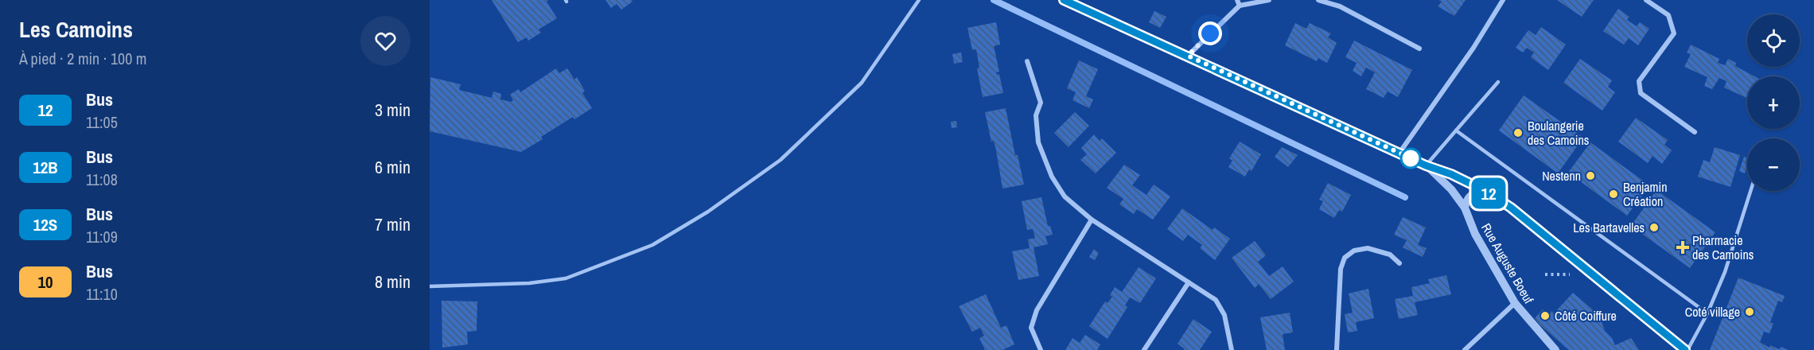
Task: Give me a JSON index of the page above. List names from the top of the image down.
{
  "streets": {
    "street": ["Rue Auguste Boeuf"]
  },
  "places": {
    "other": [
      "Boulangerie des Camoins",
      "Nestenn",
      "Benjamin Création",
      "Les Bartavelles",
      "Coté village",
      "Côté Coiffure"
    ],
    "health": ["Pharmacie des Camoins"]
  },
  "lines": ["bus line 12"],
  "page": {
    "heading": ["Les Camoins", "À pied · 2 min · 100 m"],
    "on_map": "12",
    "map_buttons": ["+", "−"],
    "list": [
      {
        "mark": "12",
        "name": "Bus",
        "note": "11:05",
        "value": "3 min"
      },
      {
        "mark": "12B",
        "name": "Bus",
        "note": "11:08",
        "value": "6 min"
      },
      {
        "mark": "12S",
        "name": "Bus",
        "note": "11:09",
        "value": "7 min"
      },
      {
        "mark": "10",
        "name": "Bus",
        "note": "11:10",
        "value": "8 min"
      }
    ]
  }
}
